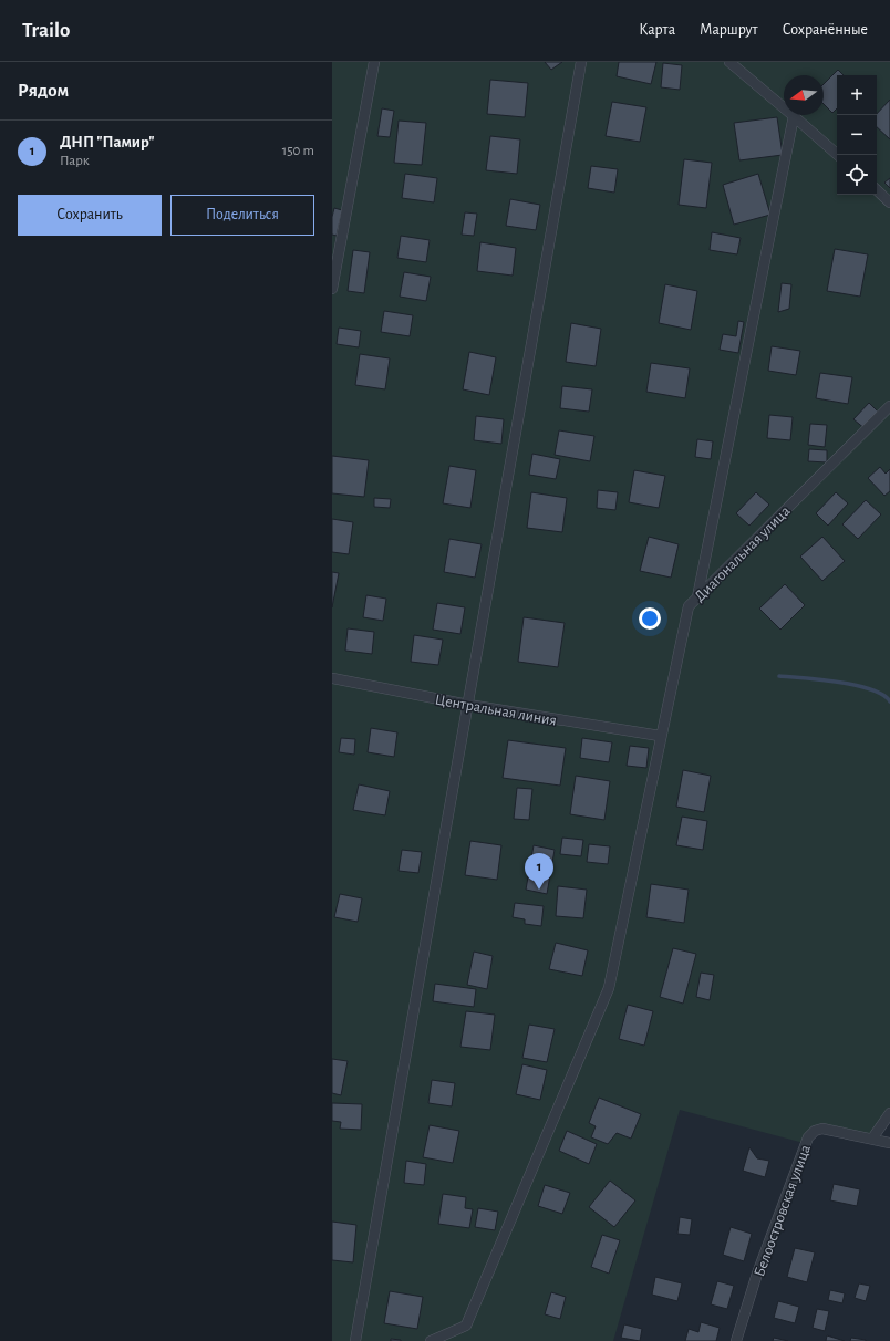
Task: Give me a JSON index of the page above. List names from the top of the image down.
{
  "streets": {
    "street": ["Диагональная улица", "Центральная линия", "Белоостровская улица"]
  },
  "crossings": [
    ["Диагональная улица", "Центральная линия"]
  ],
  "north": "left",
  "page": {
    "header": "Trailo",
    "nav": ["Карта", "Маршрут", "Сохранённые"],
    "heading": "Рядом",
    "map_buttons": ["+", "−"],
    "list": [
      {
        "mark": "1",
        "name": "ДНП \"Памир\"",
        "note": "Парк",
        "value": "150 m"
      }
    ],
    "buttons": ["Сохранить", "Поделиться"],
    "pins": "1"
  }
}
